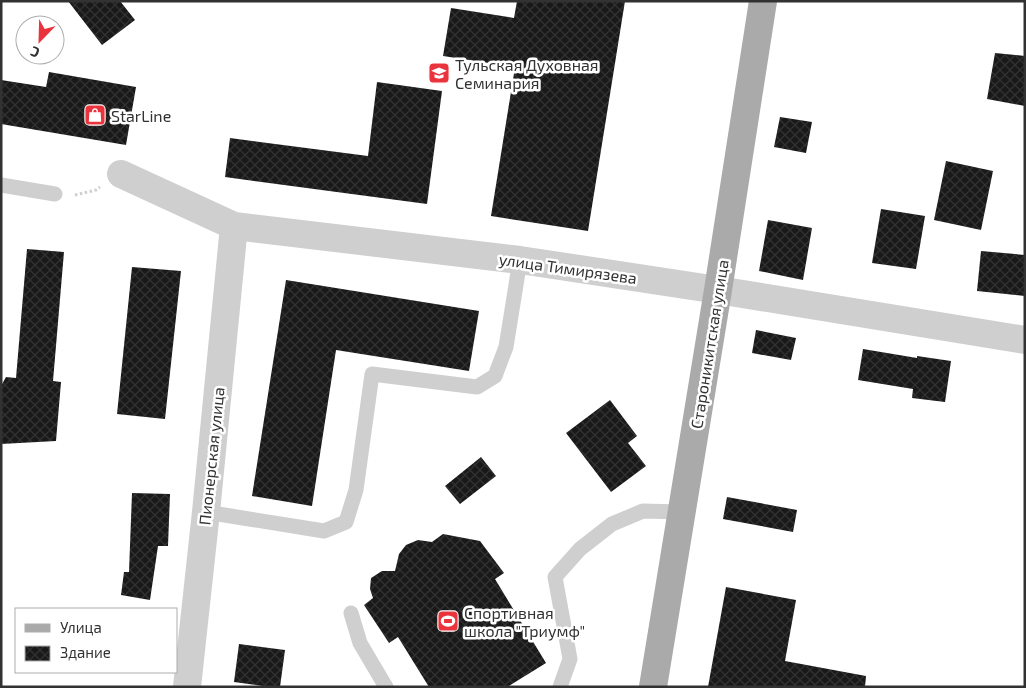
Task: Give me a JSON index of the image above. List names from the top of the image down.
{
  "streets": {
    "main road": ["Староникитская улица"],
    "street": ["улица Тимирязева", "Пионерская улица"]
  },
  "crossings": [
    ["улица Тимирязева", "Староникитская улица"],
    ["улица Тимирязева", "Пионерская улица"]
  ],
  "places": {
    "school or university": ["Тульская Духовная Семинария"],
    "shop": ["StarLine"],
    "sports": ["Спортивная школа \"Триумф\""]
  },
  "legend": ["Улица", "Здание"],
  "north": "bottom left"
}
